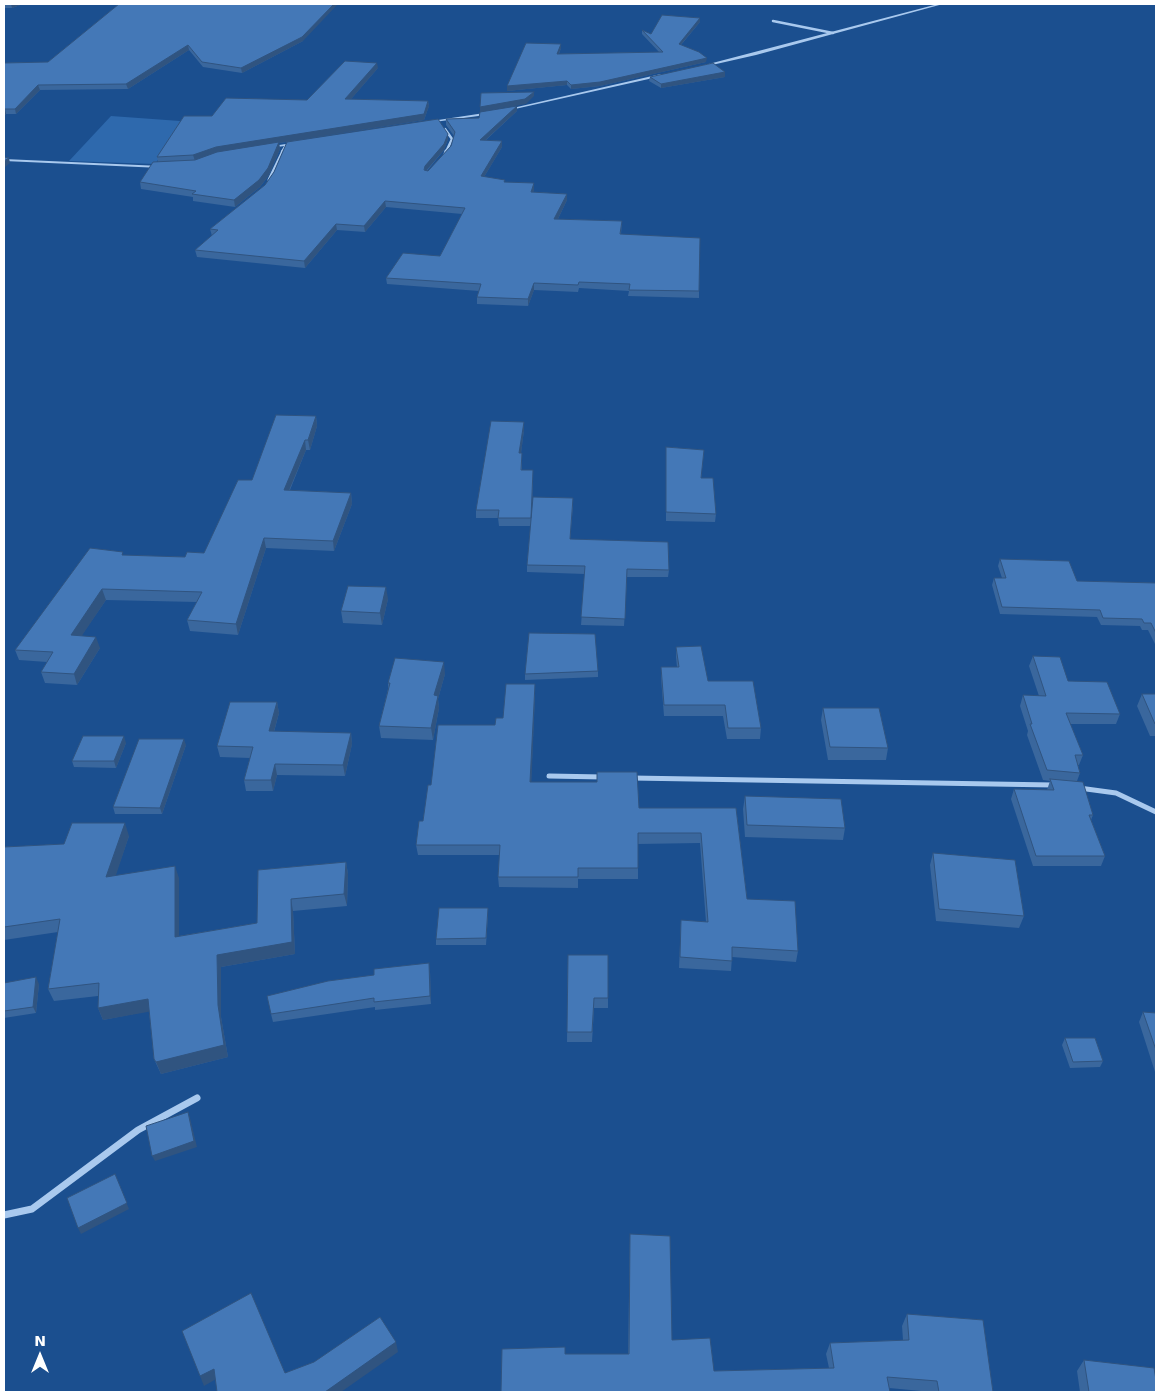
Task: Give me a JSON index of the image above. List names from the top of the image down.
{
  "north": "top"
}
